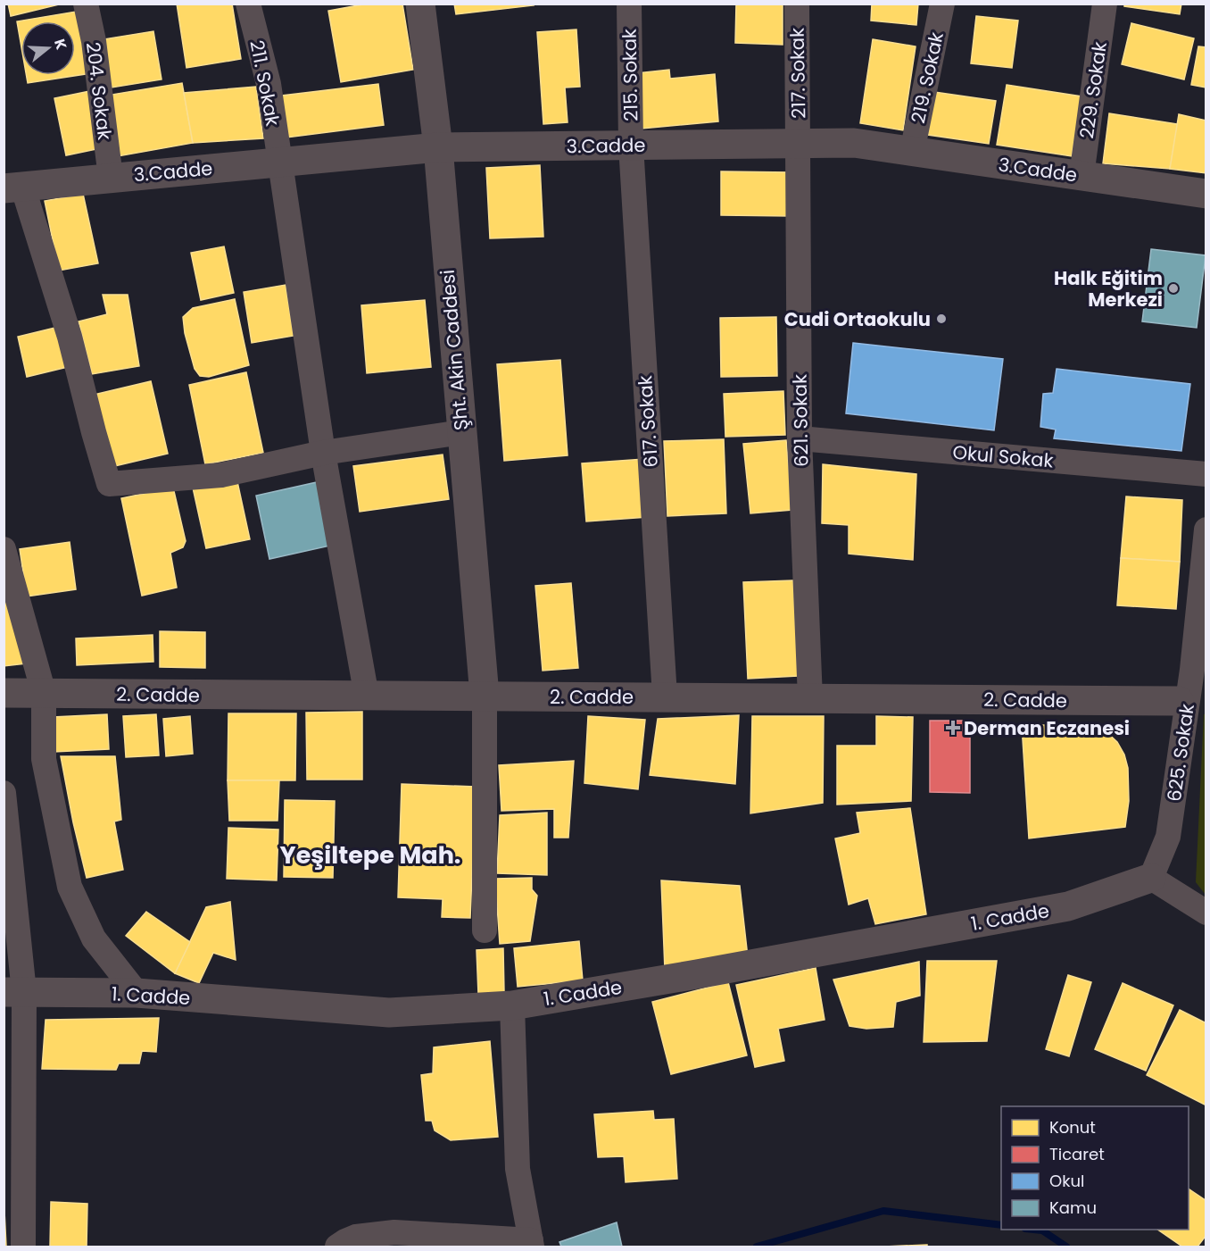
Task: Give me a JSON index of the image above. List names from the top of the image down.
{
  "streets": {
    "street": [
      "217. Sokak",
      "215. Sokak",
      "219. Sokak",
      "211. Sokak",
      "229. Sokak",
      "204. Sokak",
      "3.Cadde",
      "Şht. Akin Caddesi",
      "621. Sokak",
      "617. Sokak",
      "Okul Sokak",
      "2. Cadde",
      "625. Sokak",
      "1. Cadde"
    ]
  },
  "crossings": [
    ["217. Sokak", "3.Cadde"],
    ["217. Sokak", "621. Sokak"],
    ["215. Sokak", "3.Cadde"],
    ["215. Sokak", "617. Sokak"],
    ["219. Sokak", "3.Cadde"],
    ["211. Sokak", "3.Cadde"],
    ["211. Sokak", "2. Cadde"],
    ["229. Sokak", "3.Cadde"],
    ["204. Sokak", "3.Cadde"],
    ["3.Cadde", "Şht. Akin Caddesi"],
    ["3.Cadde", "621. Sokak"],
    ["3.Cadde", "617. Sokak"],
    ["Şht. Akin Caddesi", "2. Cadde"],
    ["621. Sokak", "Okul Sokak"],
    ["621. Sokak", "2. Cadde"],
    ["617. Sokak", "2. Cadde"],
    ["2. Cadde", "625. Sokak"],
    ["625. Sokak", "1. Cadde"]
  ],
  "districts": ["Yeşiltepe Mah."],
  "places": {
    "other": ["Halk Eğitim Merkezi", "Cudi Ortaokulu"],
    "health": ["Derman Eczanesi"]
  },
  "legend": [
    "Konut",
    "Ticaret",
    "Okul",
    "Kamu"
  ],
  "north": "right"
}
